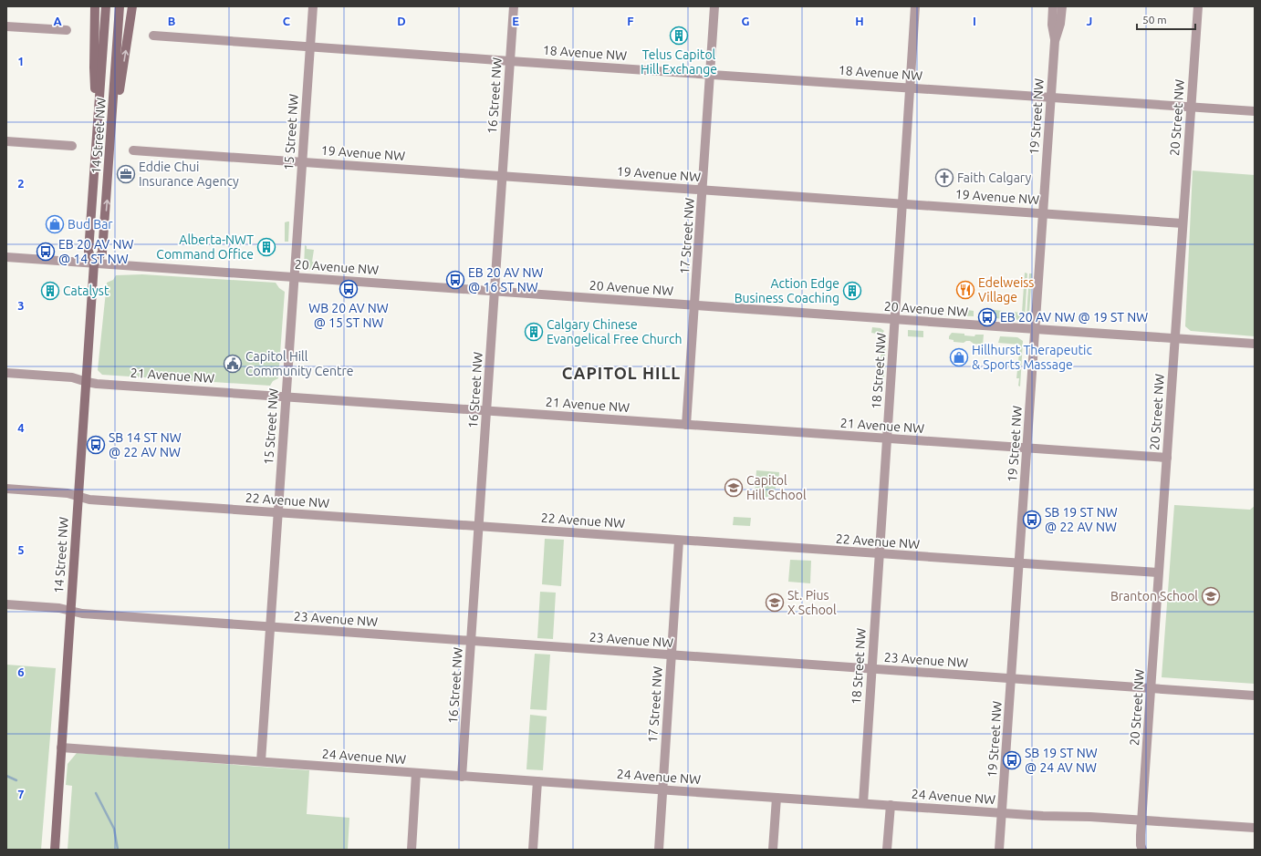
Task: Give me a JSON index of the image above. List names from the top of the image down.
{
  "streets": {
    "main road": ["14 Street NW"],
    "street": [
      "18 Avenue NW",
      "16 Street NW",
      "19 Street NW",
      "20 Street NW",
      "15 Street NW",
      "19 Avenue NW",
      "17 Street NW",
      "20 Avenue NW",
      "18 Street NW",
      "21 Avenue NW",
      "22 Avenue NW",
      "23 Avenue NW",
      "24 Avenue NW"
    ]
  },
  "crossings": [
    ["18 Avenue NW", "16 Street NW"],
    ["18 Avenue NW", "19 Street NW"],
    ["18 Avenue NW", "20 Street NW"],
    ["18 Avenue NW", "15 Street NW"],
    ["18 Avenue NW", "17 Street NW"],
    ["18 Avenue NW", "18 Street NW"],
    ["16 Street NW", "19 Avenue NW"],
    ["16 Street NW", "20 Avenue NW"],
    ["16 Street NW", "21 Avenue NW"],
    ["16 Street NW", "22 Avenue NW"],
    ["16 Street NW", "23 Avenue NW"],
    ["16 Street NW", "24 Avenue NW"],
    ["19 Street NW", "19 Avenue NW"],
    ["19 Street NW", "20 Avenue NW"],
    ["19 Street NW", "21 Avenue NW"],
    ["19 Street NW", "22 Avenue NW"],
    ["19 Street NW", "23 Avenue NW"],
    ["19 Street NW", "24 Avenue NW"],
    ["20 Street NW", "19 Avenue NW"],
    ["20 Street NW", "20 Avenue NW"],
    ["20 Street NW", "21 Avenue NW"],
    ["20 Street NW", "22 Avenue NW"],
    ["20 Street NW", "23 Avenue NW"],
    ["20 Street NW", "24 Avenue NW"],
    ["15 Street NW", "19 Avenue NW"],
    ["15 Street NW", "20 Avenue NW"],
    ["15 Street NW", "21 Avenue NW"],
    ["15 Street NW", "22 Avenue NW"],
    ["15 Street NW", "23 Avenue NW"],
    ["15 Street NW", "24 Avenue NW"],
    ["14 Street NW", "20 Avenue NW"],
    ["14 Street NW", "21 Avenue NW"],
    ["14 Street NW", "22 Avenue NW"],
    ["14 Street NW", "23 Avenue NW"],
    ["14 Street NW", "24 Avenue NW"],
    ["19 Avenue NW", "17 Street NW"],
    ["19 Avenue NW", "18 Street NW"],
    ["17 Street NW", "20 Avenue NW"],
    ["17 Street NW", "21 Avenue NW"],
    ["17 Street NW", "22 Avenue NW"],
    ["17 Street NW", "23 Avenue NW"],
    ["17 Street NW", "24 Avenue NW"],
    ["20 Avenue NW", "18 Street NW"],
    ["18 Street NW", "21 Avenue NW"],
    ["18 Street NW", "22 Avenue NW"],
    ["18 Street NW", "23 Avenue NW"],
    ["18 Street NW", "24 Avenue NW"]
  ],
  "districts": ["CAPITOL HILL"],
  "places": {
    "building": [
      "Telus Capitol Hill Exchange",
      "Alberta-NWT Command Office",
      "Catalyst",
      "Action Edge Business Coaching",
      "Calgary Chinese Evangelical Free Church"
    ],
    "office": ["Eddie Chui Insurance Agency"],
    "church": ["Faith Calgary"],
    "shop": ["Bud Bar", "Hillhurst Therapeutic & Sports Massage"],
    "bus stop": [
      "EB 20 AV NW @ 14 ST NW",
      "EB 20 AV NW @ 16 ST NW",
      "WB 20 AV NW @ 15 ST NW",
      "EB 20 AV NW @ 19 ST NW",
      "SB 14 ST NW @ 22 AV NW",
      "SB 19 ST NW @ 22 AV NW",
      "SB 19 ST NW @ 24 AV NW"
    ],
    "restaurant": ["Edelweiss Village"],
    "public building": ["Capitol Hill Community Centre"],
    "school or university": ["Capitol Hill School", "Branton School", "St. Pius X School"]
  },
  "scale_bar": "50 m",
  "grid": {
    "columns": [
      "A",
      "B",
      "C",
      "D",
      "E",
      "F",
      "G",
      "H",
      "I",
      "J"
    ],
    "rows": [
      "1",
      "2",
      "3",
      "4",
      "5",
      "6",
      "7"
    ]
  }
}
